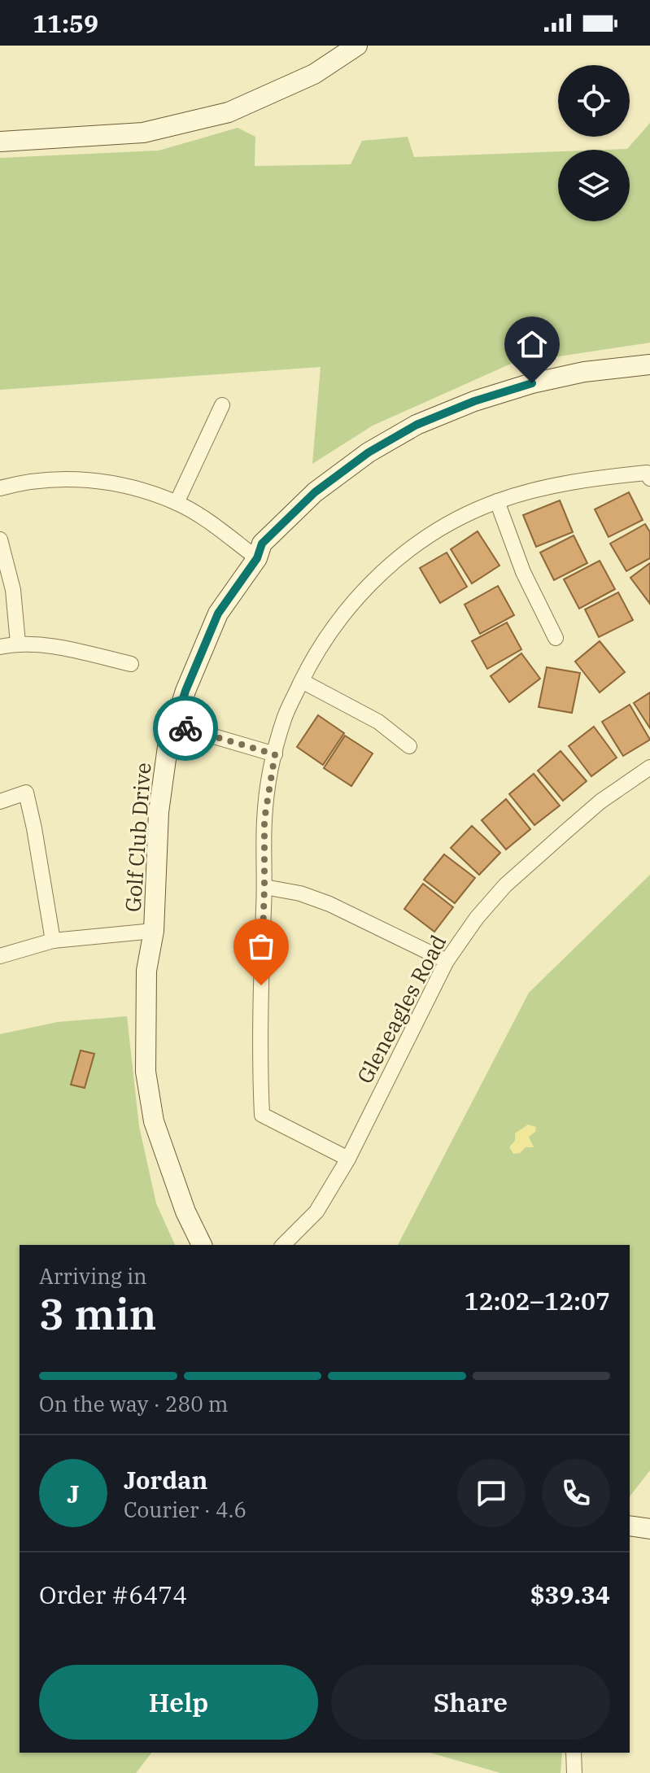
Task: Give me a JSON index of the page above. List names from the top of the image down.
{
  "streets": {
    "street": ["Golf Club Drive", "Gleneagles Road"]
  },
  "page": {
    "status": "11:59",
    "heading": ["3 min", "Arriving in", "12:02–12:07"],
    "panel": [
      "Jordan",
      "Courier · 4.6",
      "Order #6474",
      "$39.34"
    ],
    "bar": "On the way · 280 m",
    "round": "J",
    "buttons": ["Help", "Share"]
  }
}
